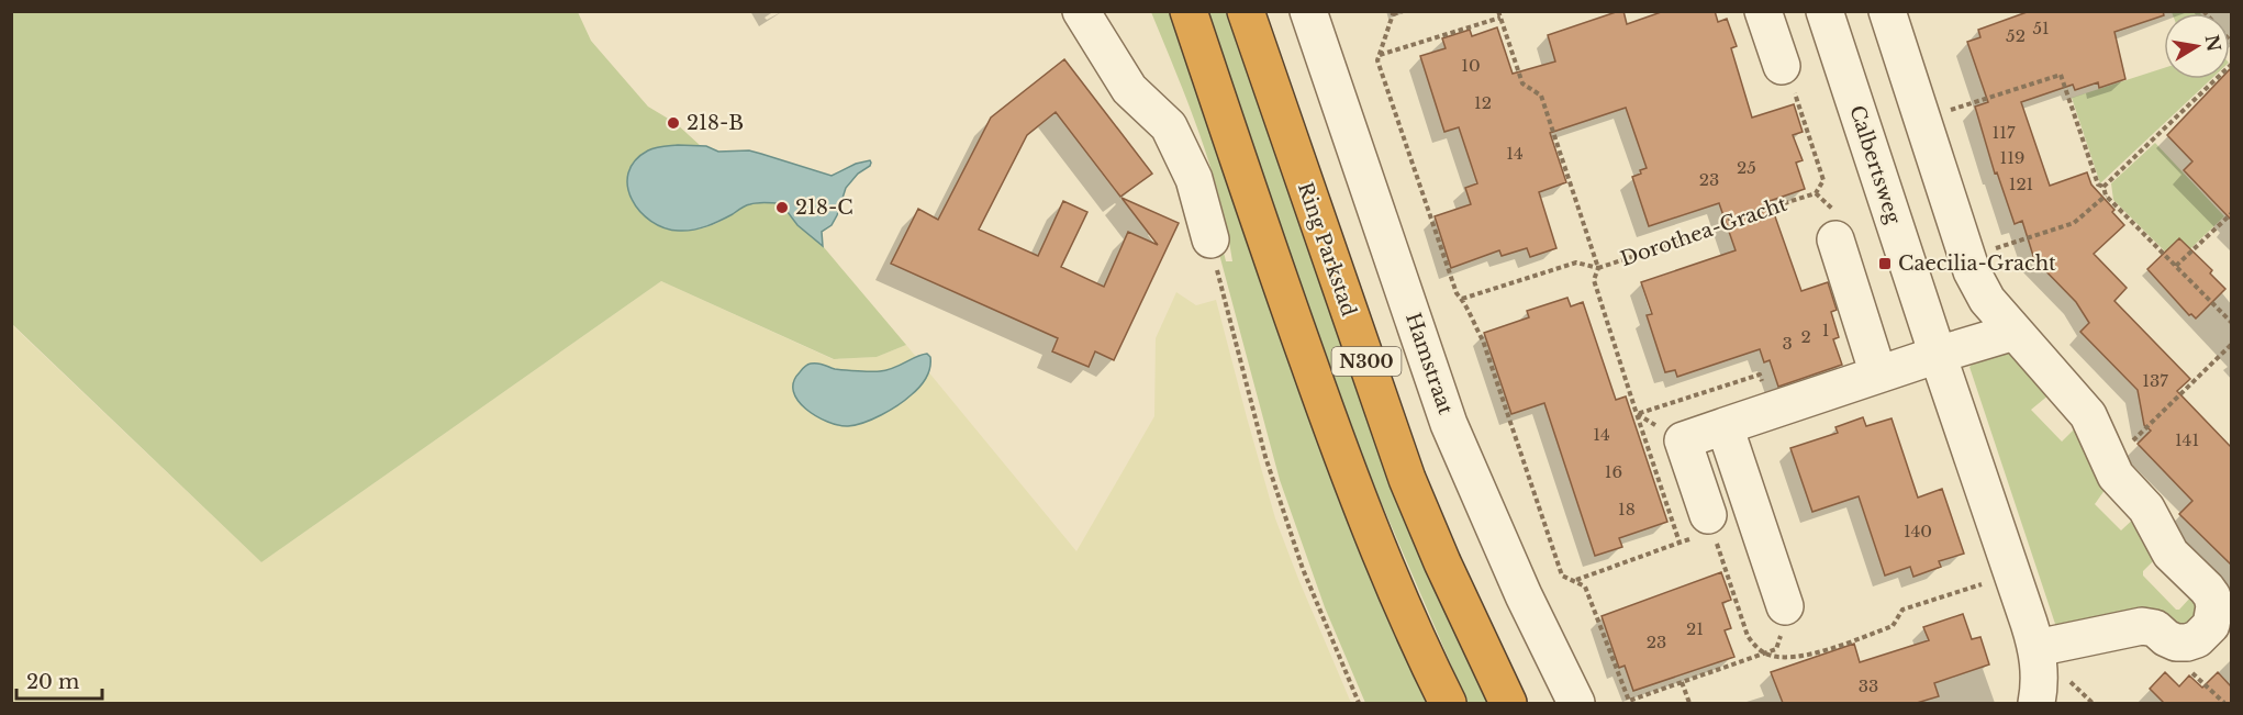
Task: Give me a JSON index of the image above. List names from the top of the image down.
{
  "streets": {
    "highway": ["Ring Parkstad", "N300"],
    "street": ["Calbertsweg", "Hamstraat"],
    "path": ["Dorothea-Gracht"]
  },
  "places": {
    "other": ["218-B", "218-C"],
    "transit": ["Caecilia-Gracht"]
  },
  "house_numbers": [
    "51",
    "52",
    "10",
    "12",
    "117",
    "14",
    "119",
    "25",
    "23",
    "121",
    "1",
    "2",
    "3",
    "137",
    "14",
    "141",
    "16",
    "18",
    "140",
    "21",
    "23",
    "33"
  ],
  "scale_bar": "20 m",
  "north": "right"
}
